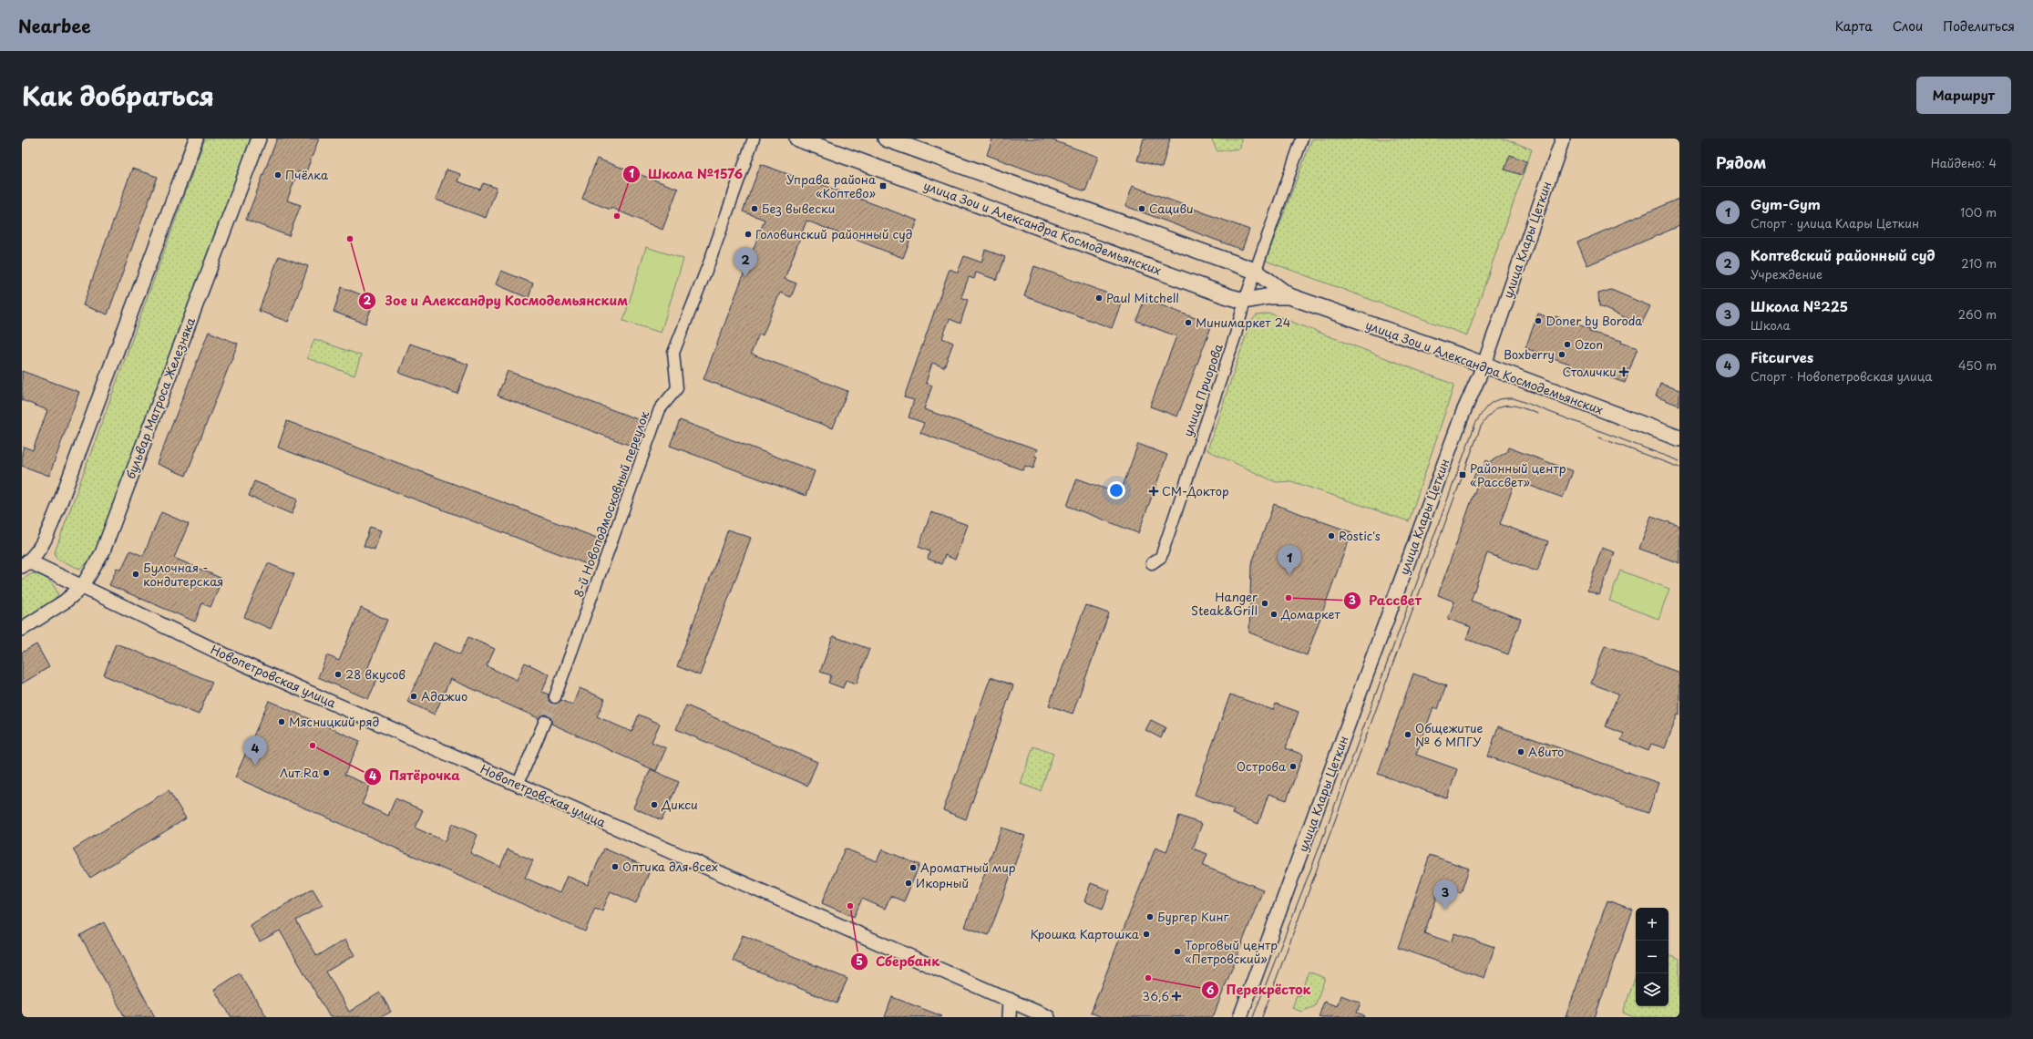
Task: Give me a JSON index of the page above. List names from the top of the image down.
{
  "streets": {
    "main road": ["улица Зои и Александра Космодемьянских"],
    "street": [
      "улица Клары Цеткин",
      "улица Приорова",
      "бульвар Матроса Железняка",
      "8-й Новоподмосковный переулок",
      "Новопетровская улица"
    ]
  },
  "crossings": [
    ["улица Зои и Александра Космодемьянских", "улица Клары Цеткин"],
    ["улица Зои и Александра Космодемьянских", "улица Приорова"],
    ["бульвар Матроса Железняка", "Новопетровская улица"]
  ],
  "places": {
    "other": [
      "Пчёлка",
      "Без вывески",
      "Сациви",
      "Школа №1576",
      "Головинский районный суд",
      "Зое и Александру Космодемьянским",
      "Paul Mitchell",
      "Doner by Boroda",
      "Минимаркет 24",
      "Ozon",
      "Boxberry",
      "Rostic's",
      "Булочная - кондитерская",
      "Рассвет",
      "Hanger Steak&Grill",
      "Домаркет",
      "28 вкусов",
      "Адажио",
      "Мясницкий ряд",
      "Общежитие № 6 МПГУ",
      "Пятёрочка",
      "Авито",
      "Острова",
      "Лит.Ra",
      "Дикси",
      "Оптика для всех",
      "Ароматный мир",
      "Икорный",
      "Сбербанк",
      "Бургер Кинг",
      "Крошка Картошка",
      "Торговый центр «Петровский»",
      "Перекрёсток"
    ],
    "transit": ["Управа района «Коптево»", "Районный центр «Рассвет»"],
    "health": ["Столички", "СМ-Доктор", "36,6"]
  },
  "page": {
    "header": "Nearbee",
    "nav": ["Карта", "Слои", "Поделиться"],
    "title": "Как добраться",
    "buttons": "Маршрут",
    "heading": ["Рядом", "Найдено: 4"],
    "list": [
      {
        "mark": "1",
        "name": "Gym-Gym",
        "note": "Спорт · улица Клары Цеткин",
        "value": "100 m"
      },
      {
        "mark": "2",
        "name": "Коптевский районный суд",
        "note": "Учреждение",
        "value": "210 m"
      },
      {
        "mark": "3",
        "name": "Школа №225",
        "note": "Школа",
        "value": "260 m"
      },
      {
        "mark": "4",
        "name": "Fitcurves",
        "note": "Спорт · Новопетровская улица",
        "value": "450 m"
      }
    ],
    "pins": [
      "2",
      "1",
      "4",
      "3"
    ],
    "map_buttons": ["+", "−"]
  }
}
